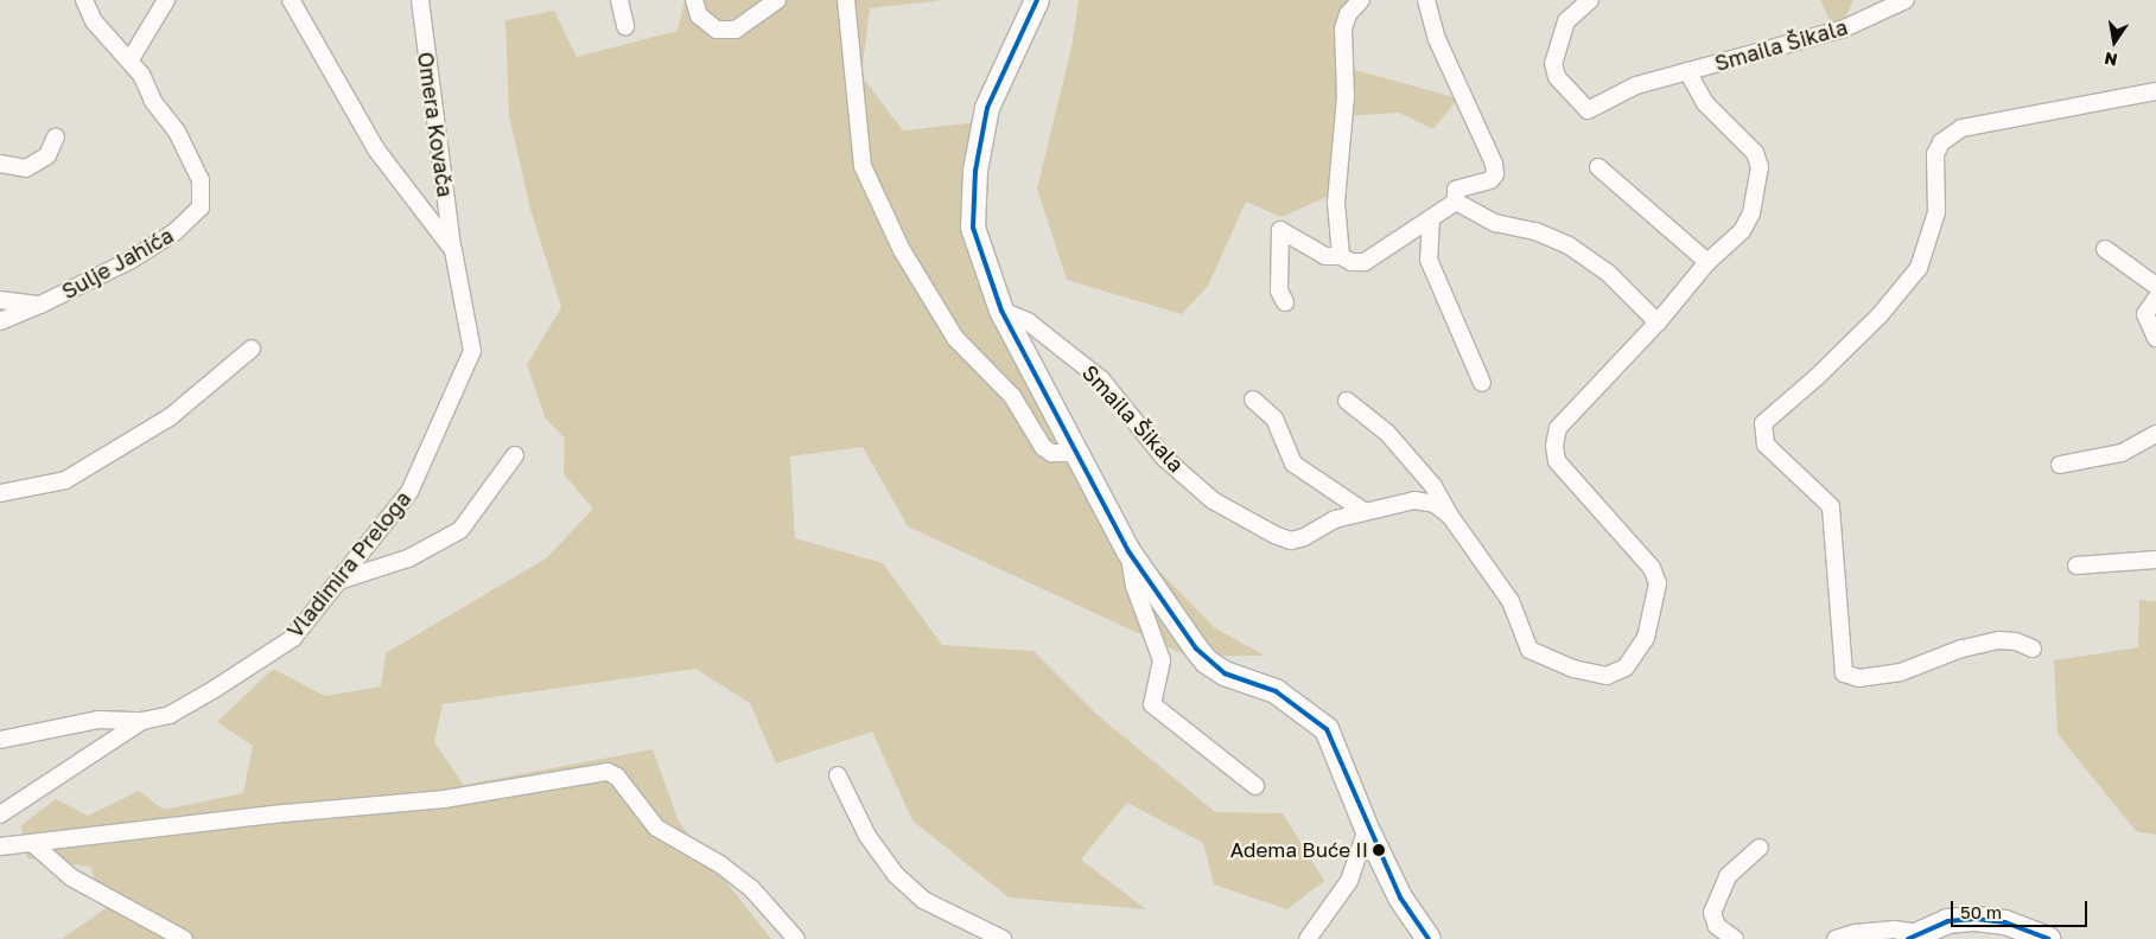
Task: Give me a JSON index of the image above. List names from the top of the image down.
{
  "streets": {
    "street": [
      "Smaila Šikala",
      "Omera Kovača",
      "Sulje Jahića",
      "Vladimira Preloga"
    ]
  },
  "crossings": [
    ["Omera Kovača", "Vladimira Preloga"]
  ],
  "places": ["Adema Buće II"],
  "scale_bar": "50 m",
  "north": "bottom"
}
